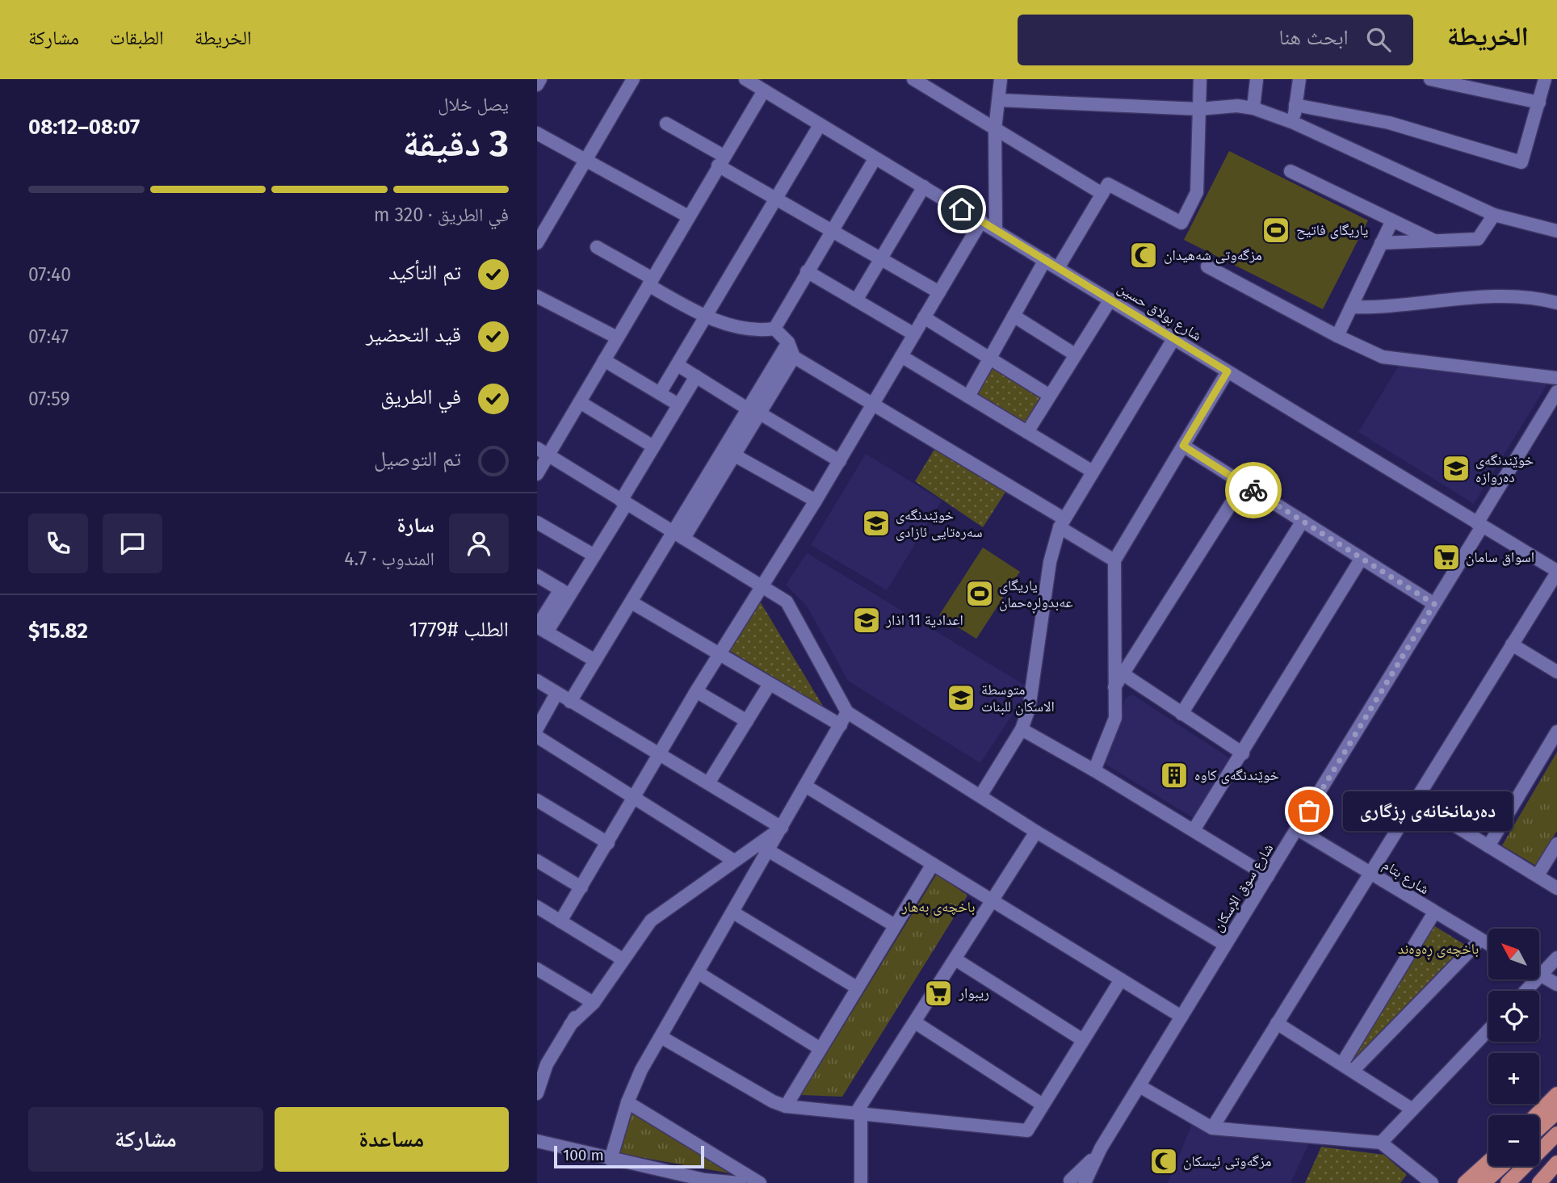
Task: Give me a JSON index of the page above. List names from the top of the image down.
{
  "streets": {
    "street": ["شارع بولاق حسين", "شارع بتام", "شارع سوق الإسكان"]
  },
  "crossings": [
    ["شارع بولاق حسين", "شارع سوق الإسكان"],
    ["شارع بتام", "شارع سوق الإسكان"]
  ],
  "parks": ["باخچەی بەهار", "باخچەی ڕەوەند"],
  "places": {
    "sports": ["یاریگای فاتیح", "یاریگای عەبدولڕەحمان"],
    "mosque": ["مزگەوتی شەهیدان", "مزگەوتی ئیسکان"],
    "school or university": [
      "خوێندنگەی دەروازە",
      "خوێندنگەی سەرەتایی ئازادی",
      "اعدادية 11 اذار",
      "متوسطة الاسكان للبنات"
    ],
    "supermarket": ["اسواق سامان", "ريبوار"],
    "building": ["خوێندنگەی کاوە"],
    "other": ["دەرمانخانەی ڕزگاری"]
  },
  "scale_bar": "100 m",
  "north": "top left",
  "page": {
    "header": "الخريطة",
    "search": "ابحث هنا",
    "nav": ["الخريطة", "الطبقات", "مشاركة"],
    "heading": ["3 دقيقة", "يصل خلال", "08:07–08:12"],
    "panel": [
      "سارة",
      "المندوب · 4.7",
      "الطلب #1779",
      "$15.82"
    ],
    "bar": "في الطريق · 320 m",
    "list": [
      ["تم التأكيد", "07:40"],
      ["قيد التحضير", "07:47"],
      ["في الطريق", "07:59"],
      "تم التوصيل"
    ],
    "bubble": "دەرمانخانەی ڕزگاری",
    "map_buttons": ["+", "−"],
    "buttons": ["مساعدة", "مشاركة"],
    "scale": "100 m"
  }
}
